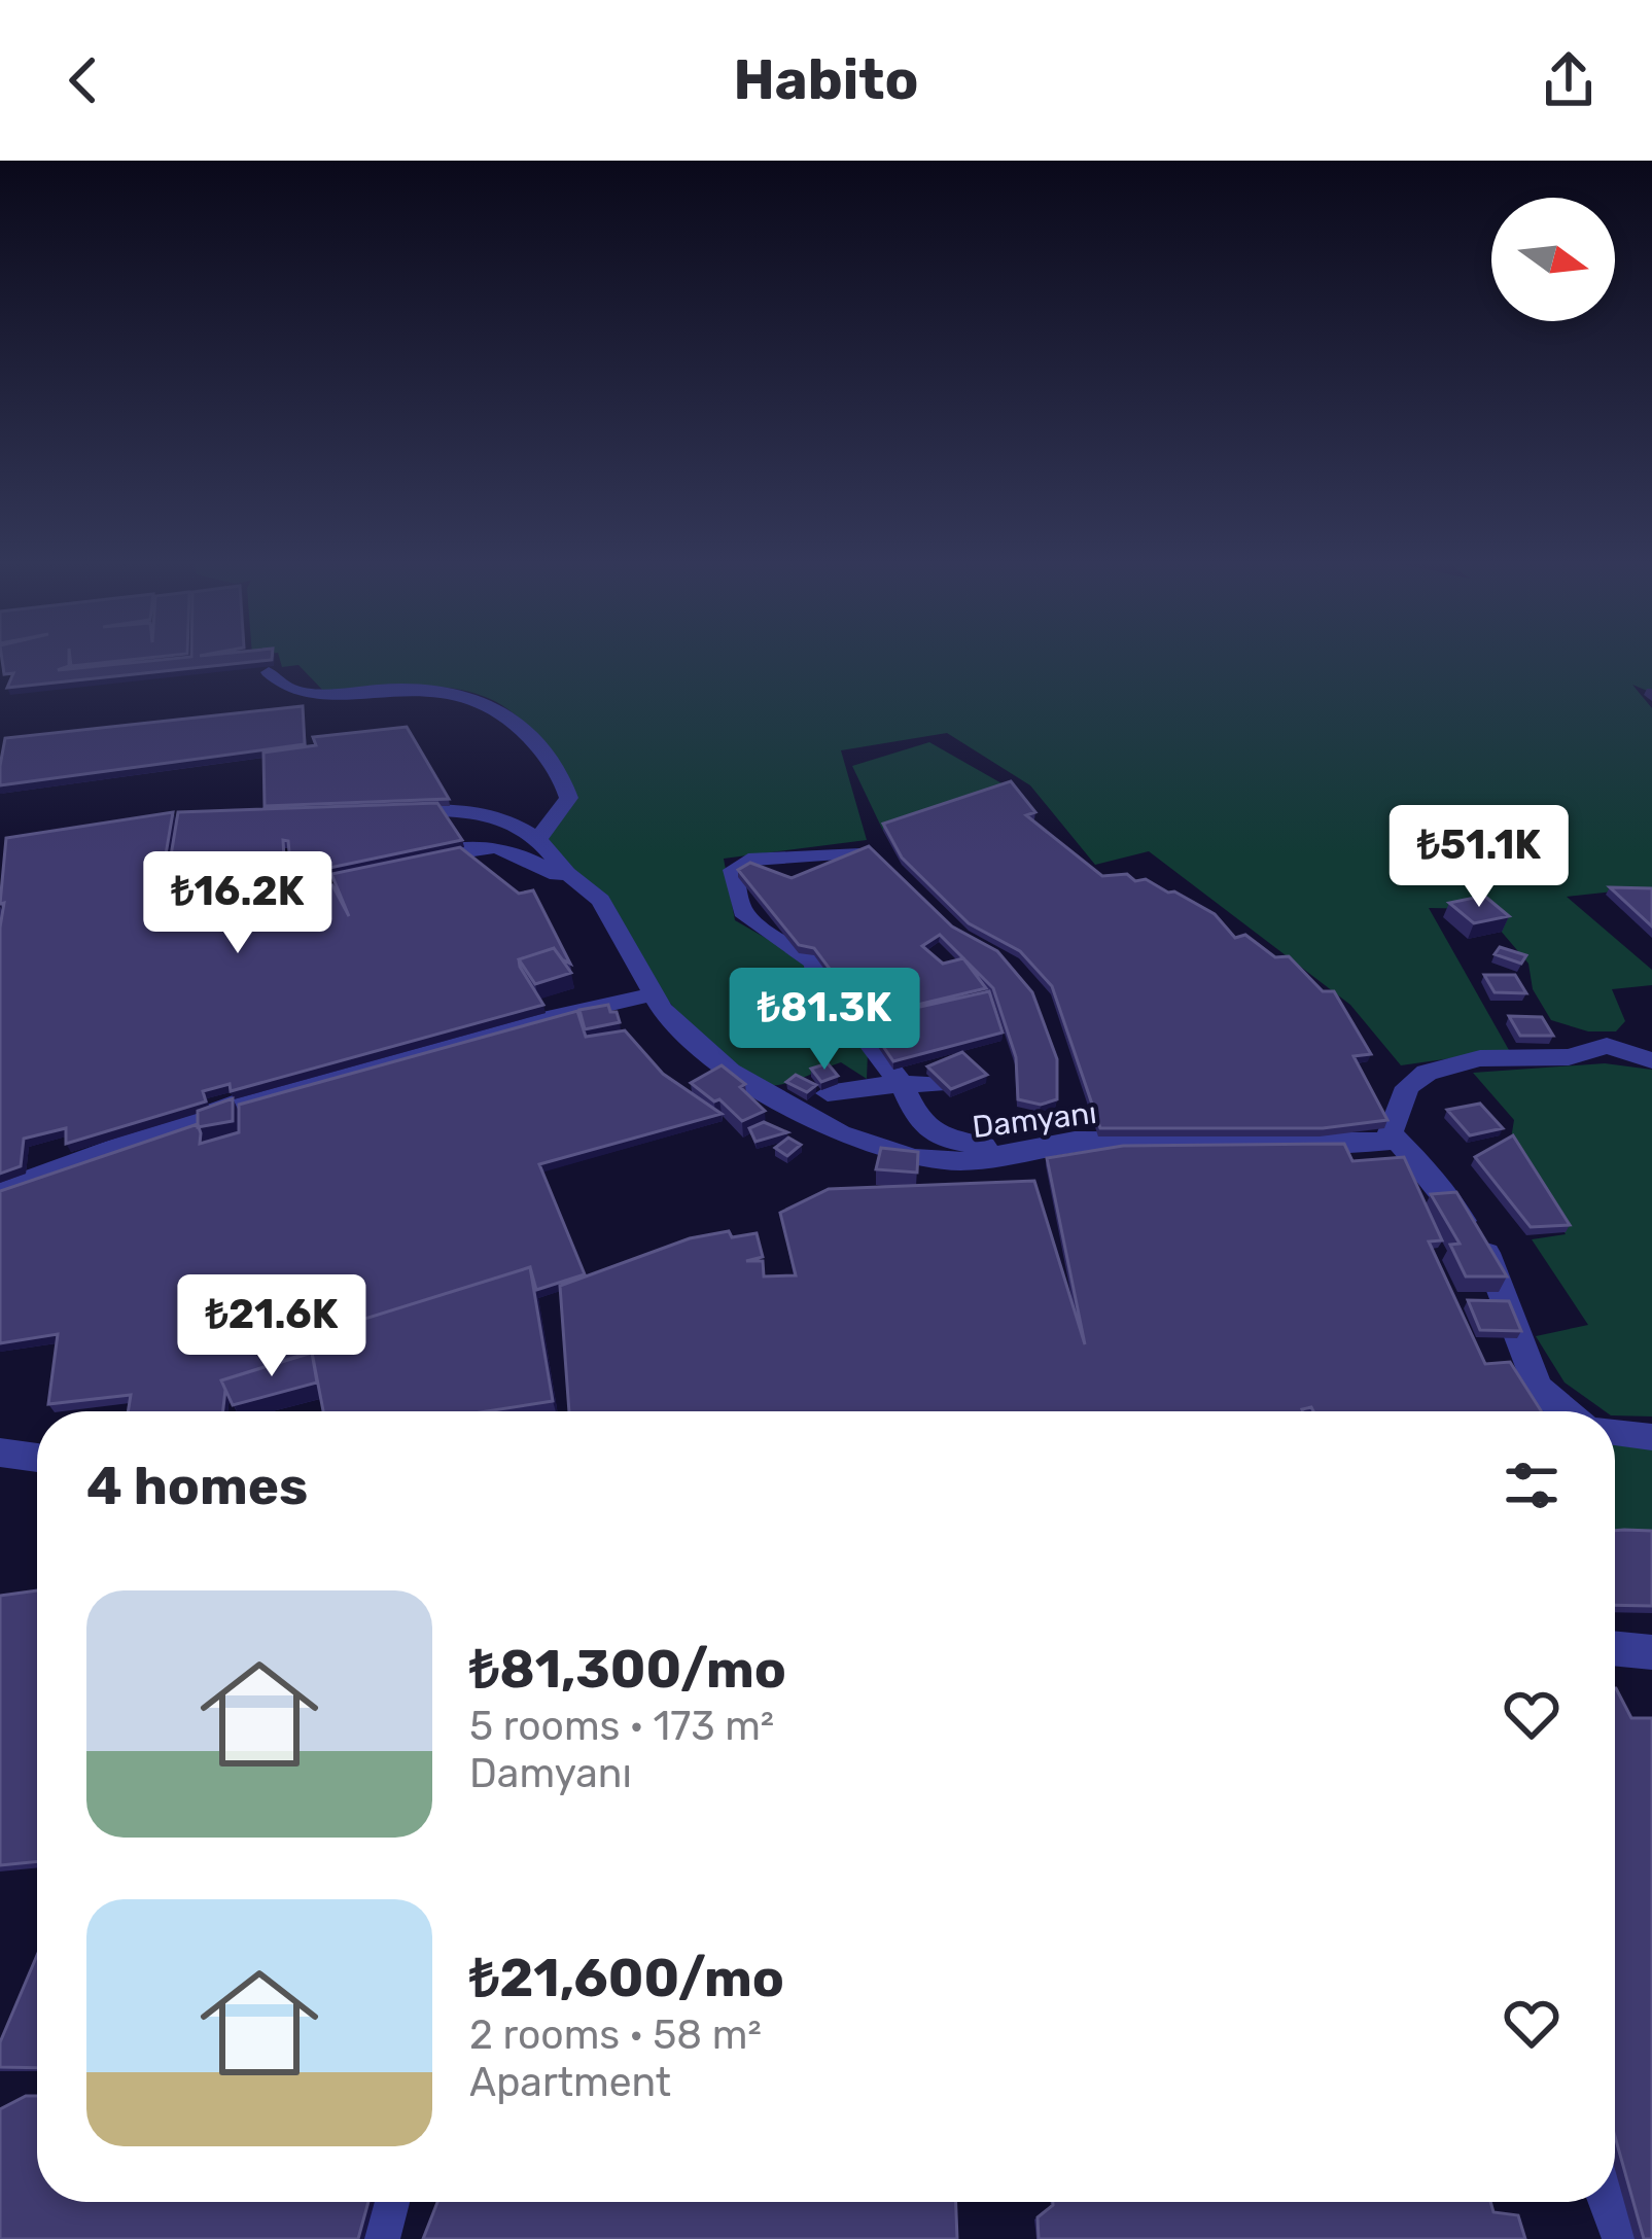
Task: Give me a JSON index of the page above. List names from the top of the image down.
{
  "streets": {
    "street": ["Damyanı"]
  },
  "north": "right",
  "page": {
    "header": "Habito",
    "price": [
      "₺51.1K",
      "₺16.2K",
      "₺81.3K",
      "₺21.6K"
    ],
    "heading": "4 homes",
    "list": [
      {
        "name": "₺81,300/mo",
        "note": "5 rooms · 173 m² · Damyanı"
      },
      {
        "name": "₺21,600/mo",
        "note": "2 rooms · 58 m² · Apartment"
      }
    ]
  }
}
